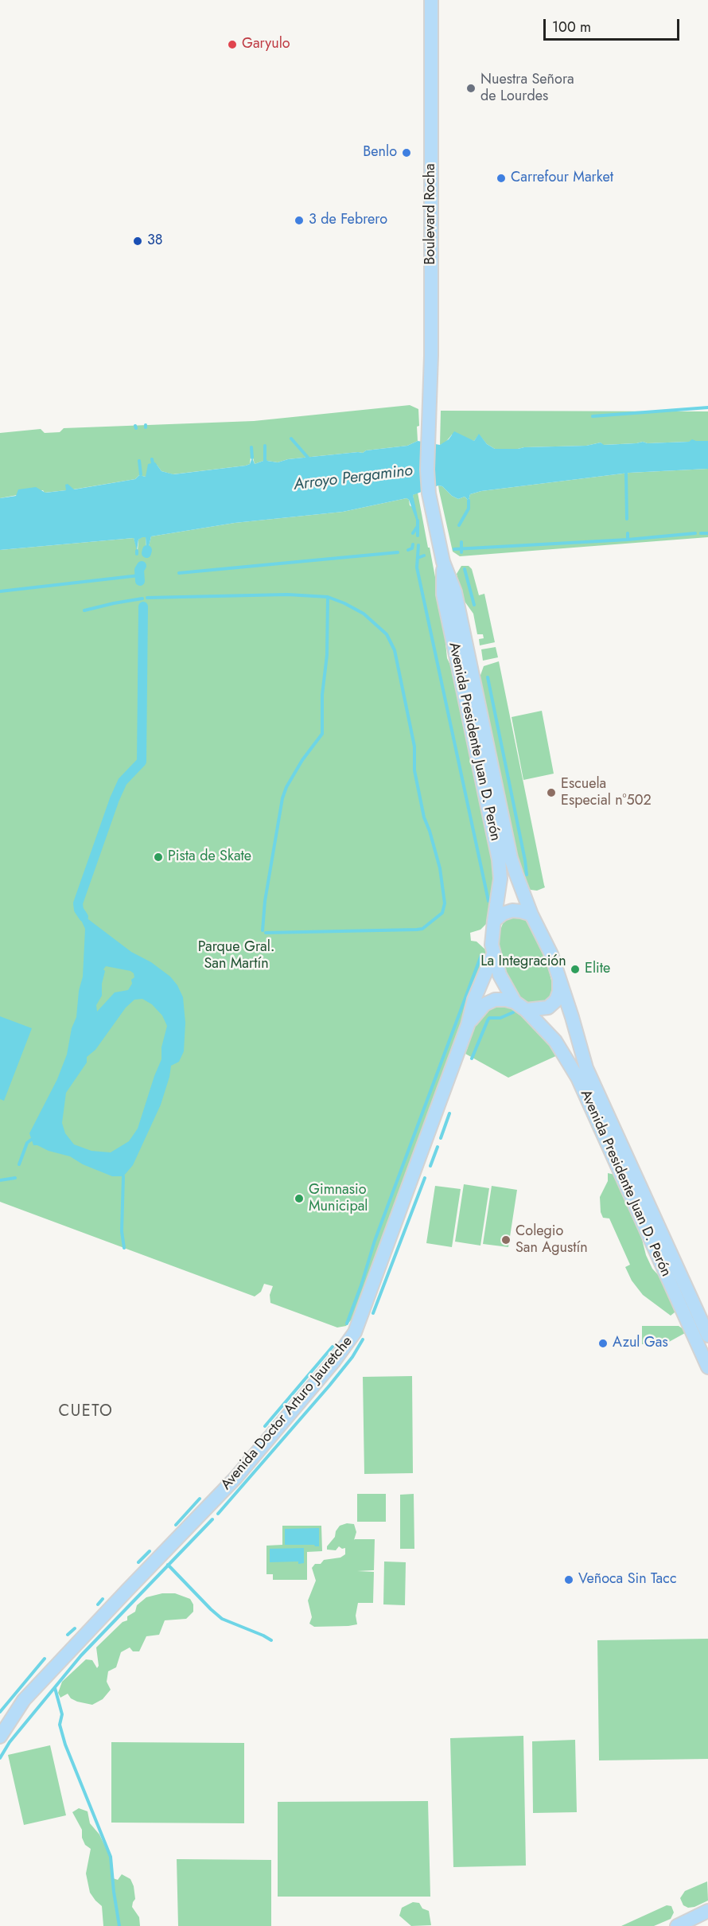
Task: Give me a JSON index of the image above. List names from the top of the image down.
{
  "streets": {
    "main road": ["Boulevard Rocha", "Avenida Presidente Juan D. Perón", "Avenida Doctor Arturo Jauretche"]
  },
  "crossings": [
    ["Boulevard Rocha", "Avenida Presidente Juan D. Perón"],
    ["Avenida Presidente Juan D. Perón", "Avenida Doctor Arturo Jauretche"]
  ],
  "districts": ["CUETO"],
  "water": ["Arroyo Pergamino"],
  "parks": ["Parque Gral. San Martín", "La Integración"],
  "places": [
    "Garyulo",
    "Nuestra Señora de Lourdes",
    "Benlo",
    "Carrefour Market",
    "3 de Febrero",
    "38",
    "Escuela Especial n°502",
    "Pista de Skate",
    "Elite",
    "Gimnasio Municipal",
    "Colegio San Agustín",
    "Azul Gas",
    "Veñoca Sin Tacc"
  ],
  "scale_bar": "100 m"
}
